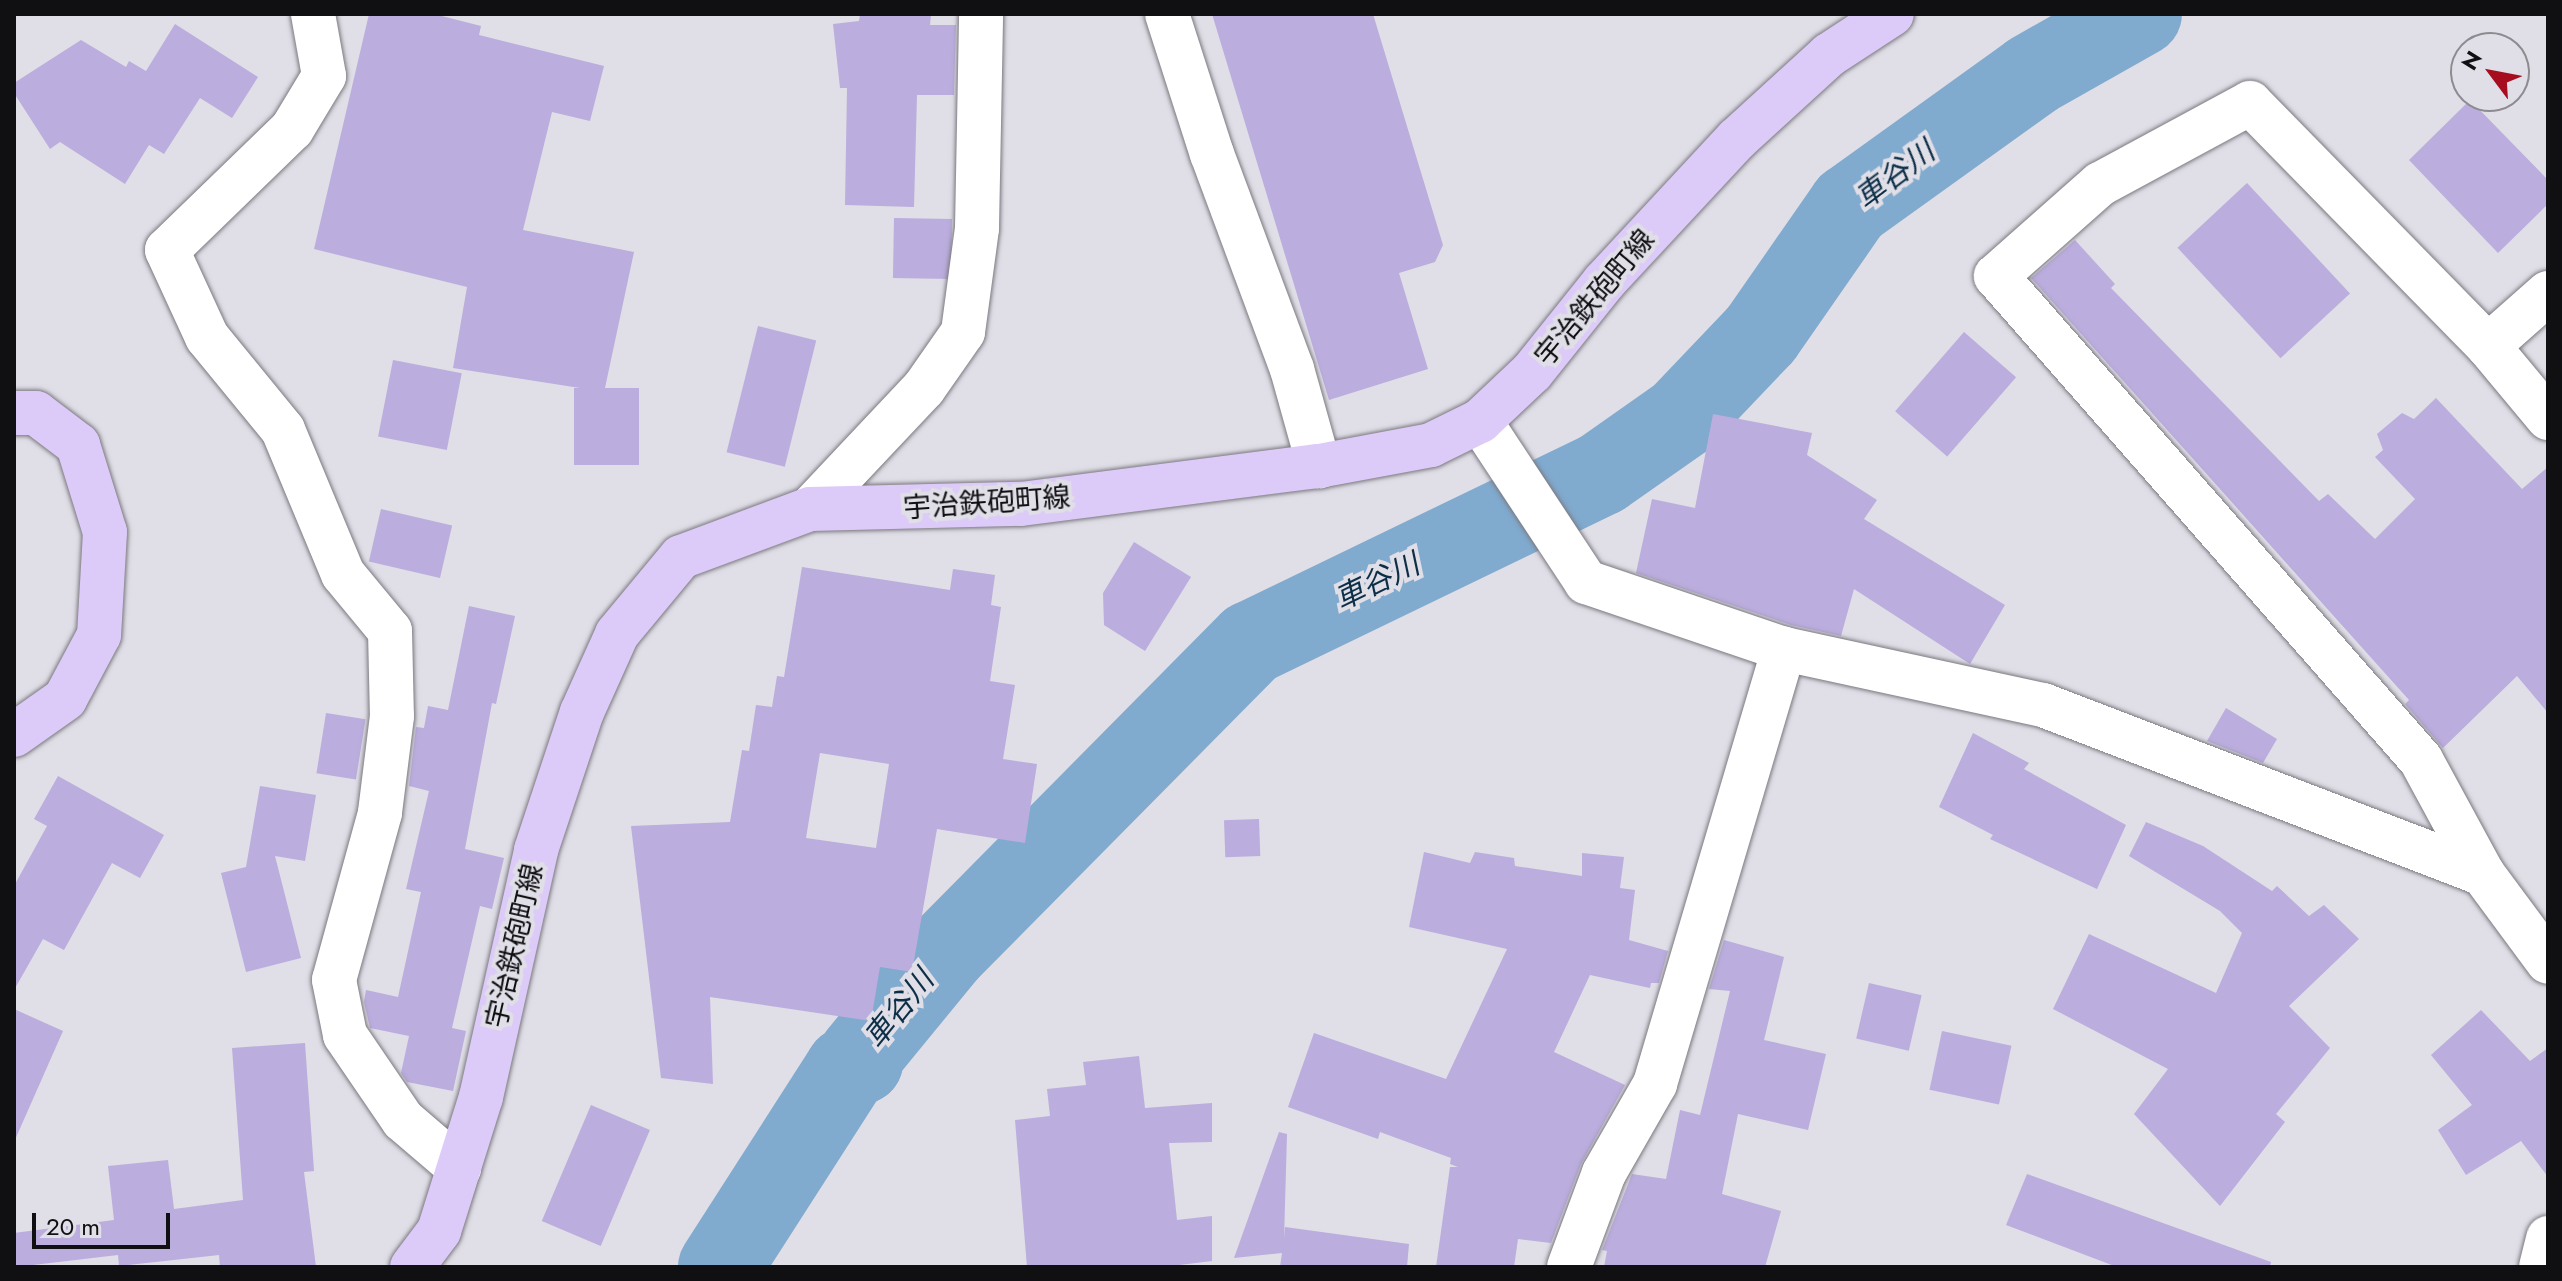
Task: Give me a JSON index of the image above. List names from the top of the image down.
{
  "streets": {
    "main road": ["宇治鉄砲町線"]
  },
  "water": ["車谷川"],
  "scale_bar": "20 m",
  "north": "top left"
}
